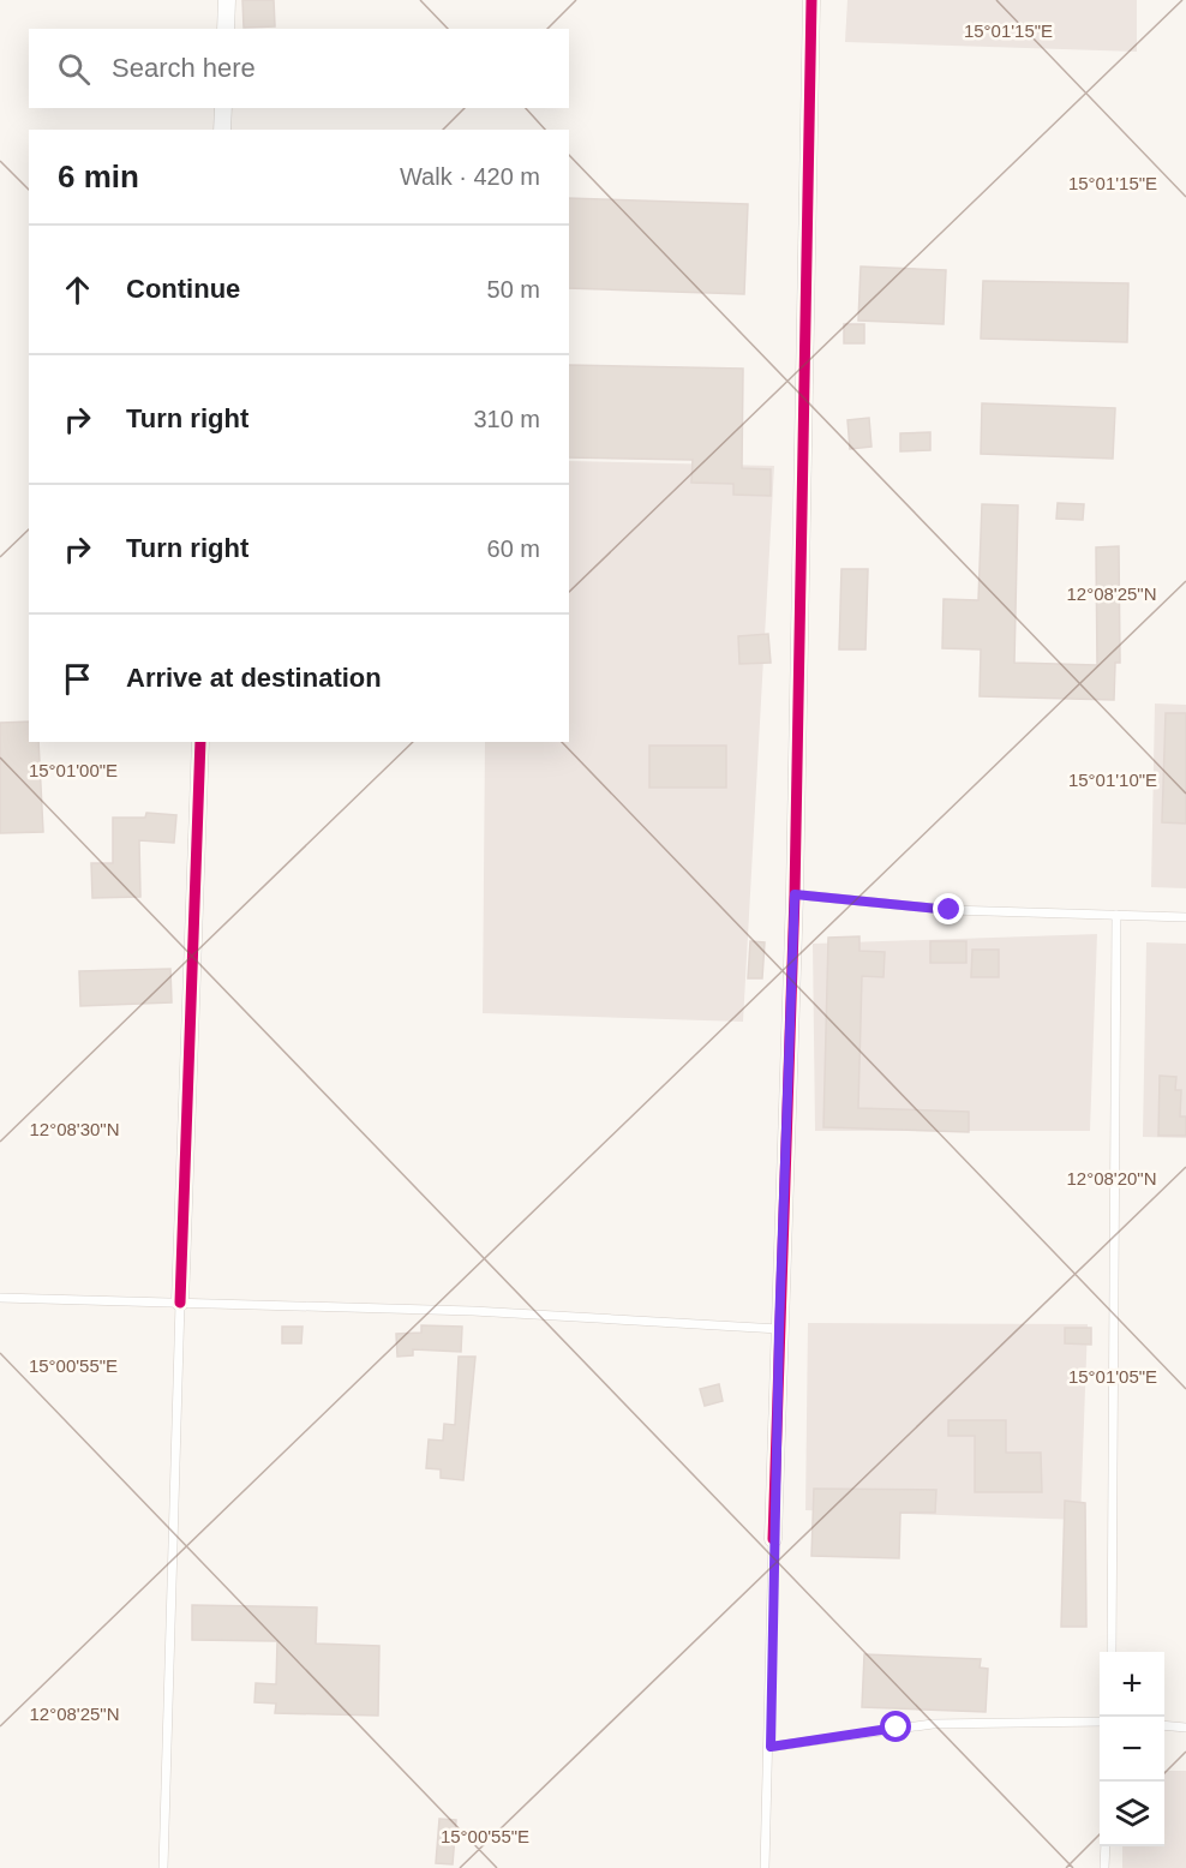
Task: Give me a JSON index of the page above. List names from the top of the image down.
{
  "page": {
    "search": "Search here",
    "heading": ["6 min", "Walk · 420 m"],
    "list": [
      ["Continue", "50 m"],
      ["Turn right", "310 m"],
      ["Turn right", "60 m"],
      "Arrive at destination"
    ],
    "map_buttons": ["+", "−"]
  },
  "coordinates": [
    "15°01'15\"E",
    "12°08'25\"N",
    "15°01'00\"E",
    "15°01'10\"E",
    "12°08'30\"N",
    "12°08'20\"N",
    "15°00'55\"E",
    "15°01'05\"E"
  ]
}
